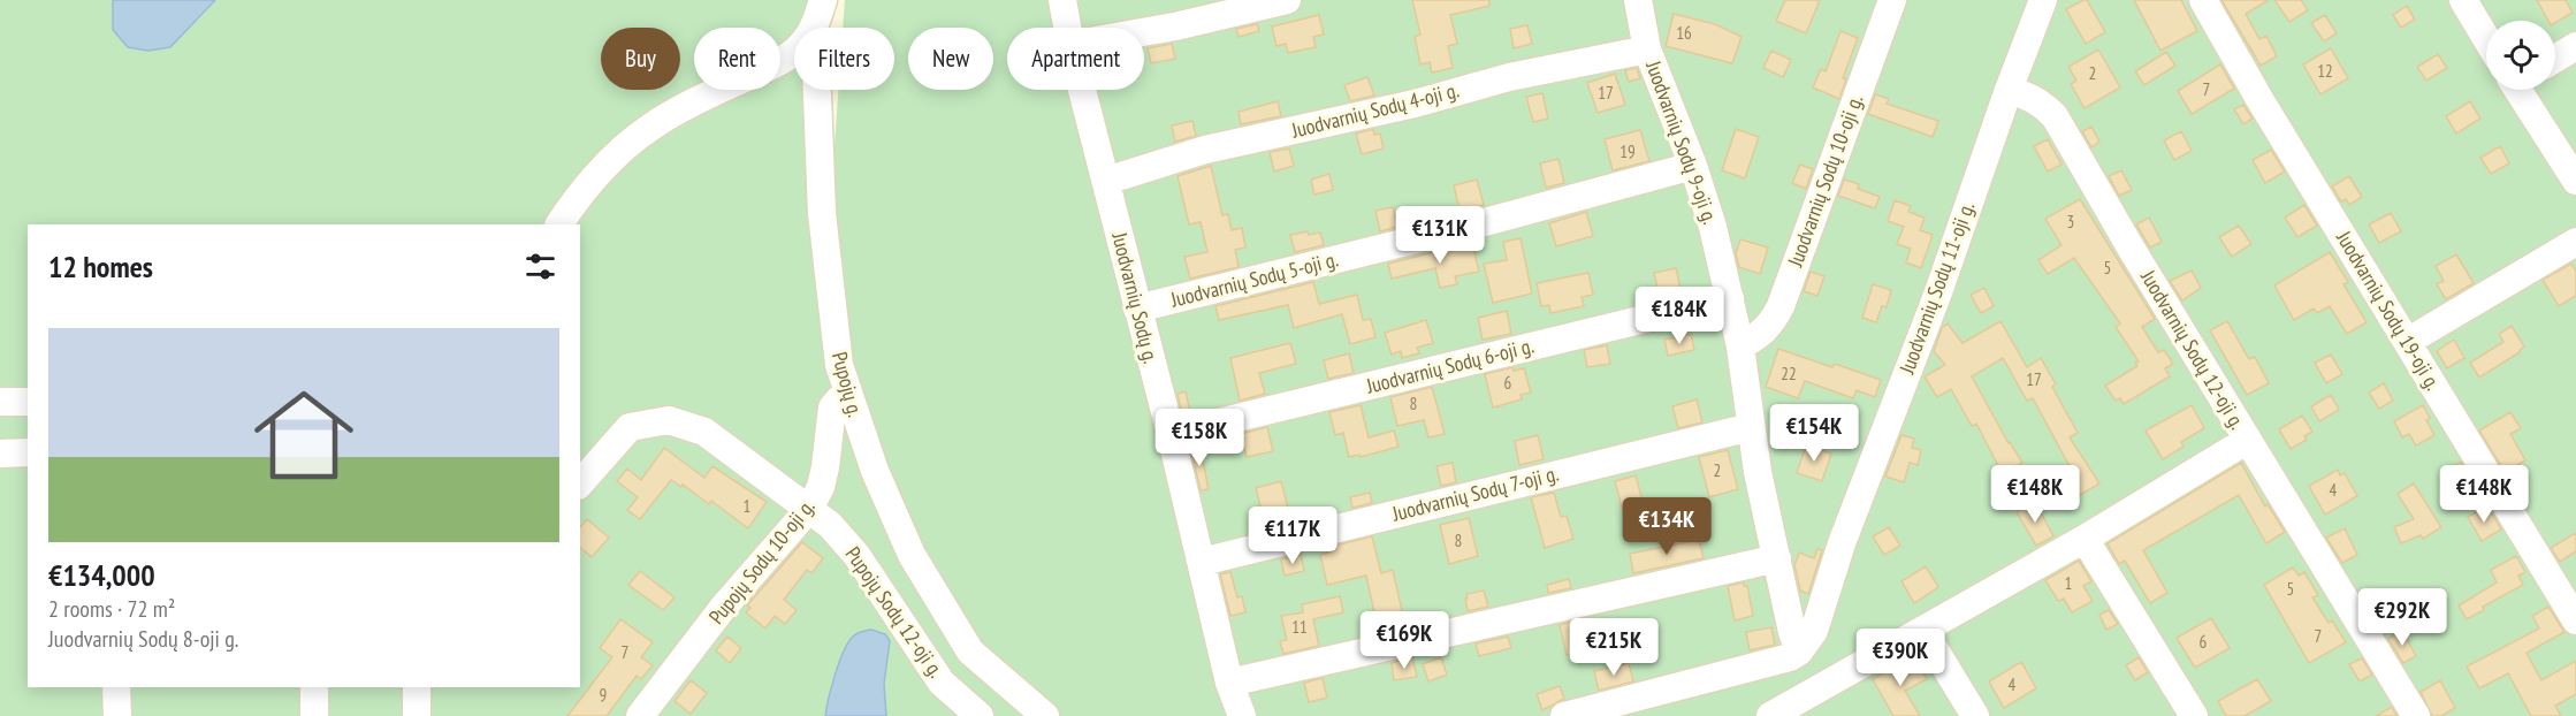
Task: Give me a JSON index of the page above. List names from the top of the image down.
{
  "streets": {
    "street": [
      "Juodvarnių Sodų 4-oji g.",
      "Juodvarnių Sodų 9-oji g.",
      "Juodvarnių Sodų 10-oji g.",
      "Juodvarnių Sodų 5-oji g.",
      "Juodvarnių Sodų 11-oji g.",
      "Juodvarnių Sodų g.",
      "Juodvarnių Sodų 19-oji g.",
      "Juodvarnių Sodų 12-oji g.",
      "Juodvarnių Sodų 6-oji g.",
      "Pupojų g.",
      "Juodvarnių Sodų 7-oji g.",
      "Pupojų Sodų 10-oji g.",
      "Pupojų Sodų 12-oji g."
    ]
  },
  "crossings": [
    ["Juodvarnių Sodų 4-oji g.", "Juodvarnių Sodų 9-oji g."],
    ["Juodvarnių Sodų 4-oji g.", "Juodvarnių Sodų g."],
    ["Juodvarnių Sodų 9-oji g.", "Juodvarnių Sodų 10-oji g."],
    ["Juodvarnių Sodų 9-oji g.", "Juodvarnių Sodų 5-oji g."],
    ["Juodvarnių Sodų 9-oji g.", "Juodvarnių Sodų 11-oji g."],
    ["Juodvarnių Sodų 9-oji g.", "Juodvarnių Sodų 6-oji g."],
    ["Juodvarnių Sodų 9-oji g.", "Juodvarnių Sodų 7-oji g."],
    ["Juodvarnių Sodų 5-oji g.", "Juodvarnių Sodų g."],
    ["Juodvarnių Sodų 11-oji g.", "Juodvarnių Sodų 12-oji g."],
    ["Juodvarnių Sodų g.", "Juodvarnių Sodų 6-oji g."],
    ["Juodvarnių Sodų g.", "Juodvarnių Sodų 7-oji g."],
    ["Pupojų g.", "Pupojų Sodų 10-oji g."],
    ["Pupojų Sodų 10-oji g.", "Pupojų Sodų 12-oji g."]
  ],
  "house_numbers": [
    "16",
    "12",
    "2",
    "7",
    "17",
    "19",
    "3",
    "5",
    "22",
    "17",
    "6",
    "8",
    "2",
    "4",
    "1",
    "8",
    "1",
    "5",
    "11",
    "7",
    "6",
    "7",
    "4",
    "9"
  ],
  "page": {
    "chip": [
      "Buy",
      "Rent",
      "Filters",
      "New",
      "Apartment"
    ],
    "price": [
      "€131K",
      "€184K",
      "€154K",
      "€158K",
      "€148K",
      "€148K",
      "€134K",
      "€117K",
      "€292K",
      "€169K",
      "€215K",
      "€390K"
    ],
    "heading": "12 homes",
    "list": [
      {
        "name": "€134,000",
        "note": "2 rooms · 72 m² · Juodvarnių Sodų 8-oji g."
      }
    ]
  }
}
